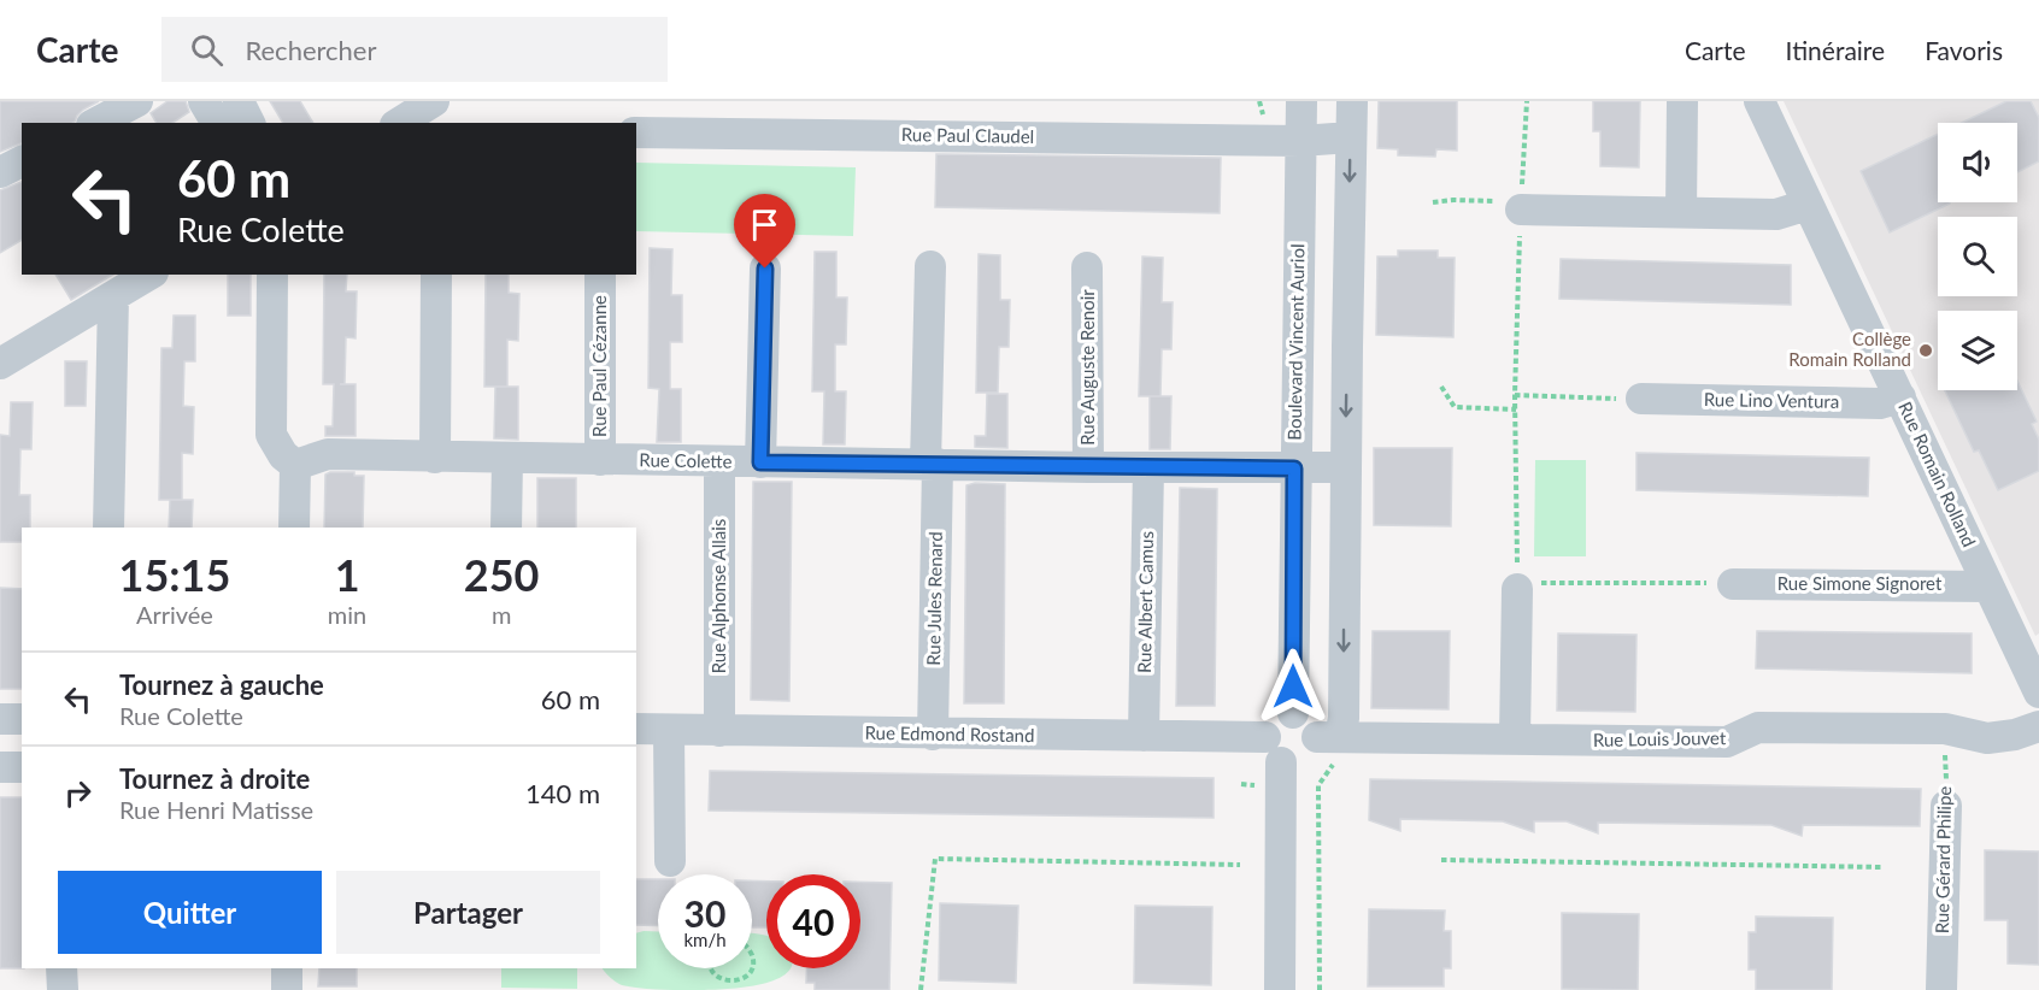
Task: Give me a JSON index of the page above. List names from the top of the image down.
{
  "streets": {
    "street": [
      "Rue Paul Claudel",
      "Boulevard Vincent Auriol",
      "Rue Paul Cézanne",
      "Rue Auguste Renoir",
      "Rue Lino Ventura",
      "Rue Colette",
      "Rue Romain Rolland",
      "Rue Simone Signoret",
      "Rue Alphonse Allais",
      "Rue Jules Renard",
      "Rue Albert Camus",
      "Rue Edmond Rostand",
      "Rue Louis Jouvet",
      "Rue Gérard Philipe"
    ]
  },
  "crossings": [
    ["Rue Paul Claudel", "Boulevard Vincent Auriol"],
    ["Boulevard Vincent Auriol", "Rue Colette"],
    ["Rue Paul Cézanne", "Rue Colette"],
    ["Rue Auguste Renoir", "Rue Colette"],
    ["Rue Lino Ventura", "Rue Romain Rolland"],
    ["Rue Colette", "Rue Alphonse Allais"],
    ["Rue Colette", "Rue Jules Renard"],
    ["Rue Colette", "Rue Albert Camus"],
    ["Rue Romain Rolland", "Rue Simone Signoret"],
    ["Rue Alphonse Allais", "Rue Edmond Rostand"],
    ["Rue Jules Renard", "Rue Edmond Rostand"],
    ["Rue Albert Camus", "Rue Edmond Rostand"],
    ["Rue Louis Jouvet", "Rue Gérard Philipe"]
  ],
  "places": ["Collège Romain Rolland"],
  "page": {
    "header": "Carte",
    "search": "Rechercher",
    "nav": ["Carte", "Itinéraire", "Favoris"],
    "turn": ["60 m", "Rue Colette"],
    "eta": [
      "15:15",
      "Arrivée",
      "1",
      "min",
      "250",
      "m"
    ],
    "list": [
      {
        "name": "Tournez à gauche",
        "note": "Rue Colette",
        "value": "60 m"
      },
      {
        "name": "Tournez à droite",
        "note": "Rue Henri Matisse",
        "value": "140 m"
      }
    ],
    "buttons": ["Quitter", "Partager"],
    "speed": "30 km/h",
    "limit": "40"
  }
}
